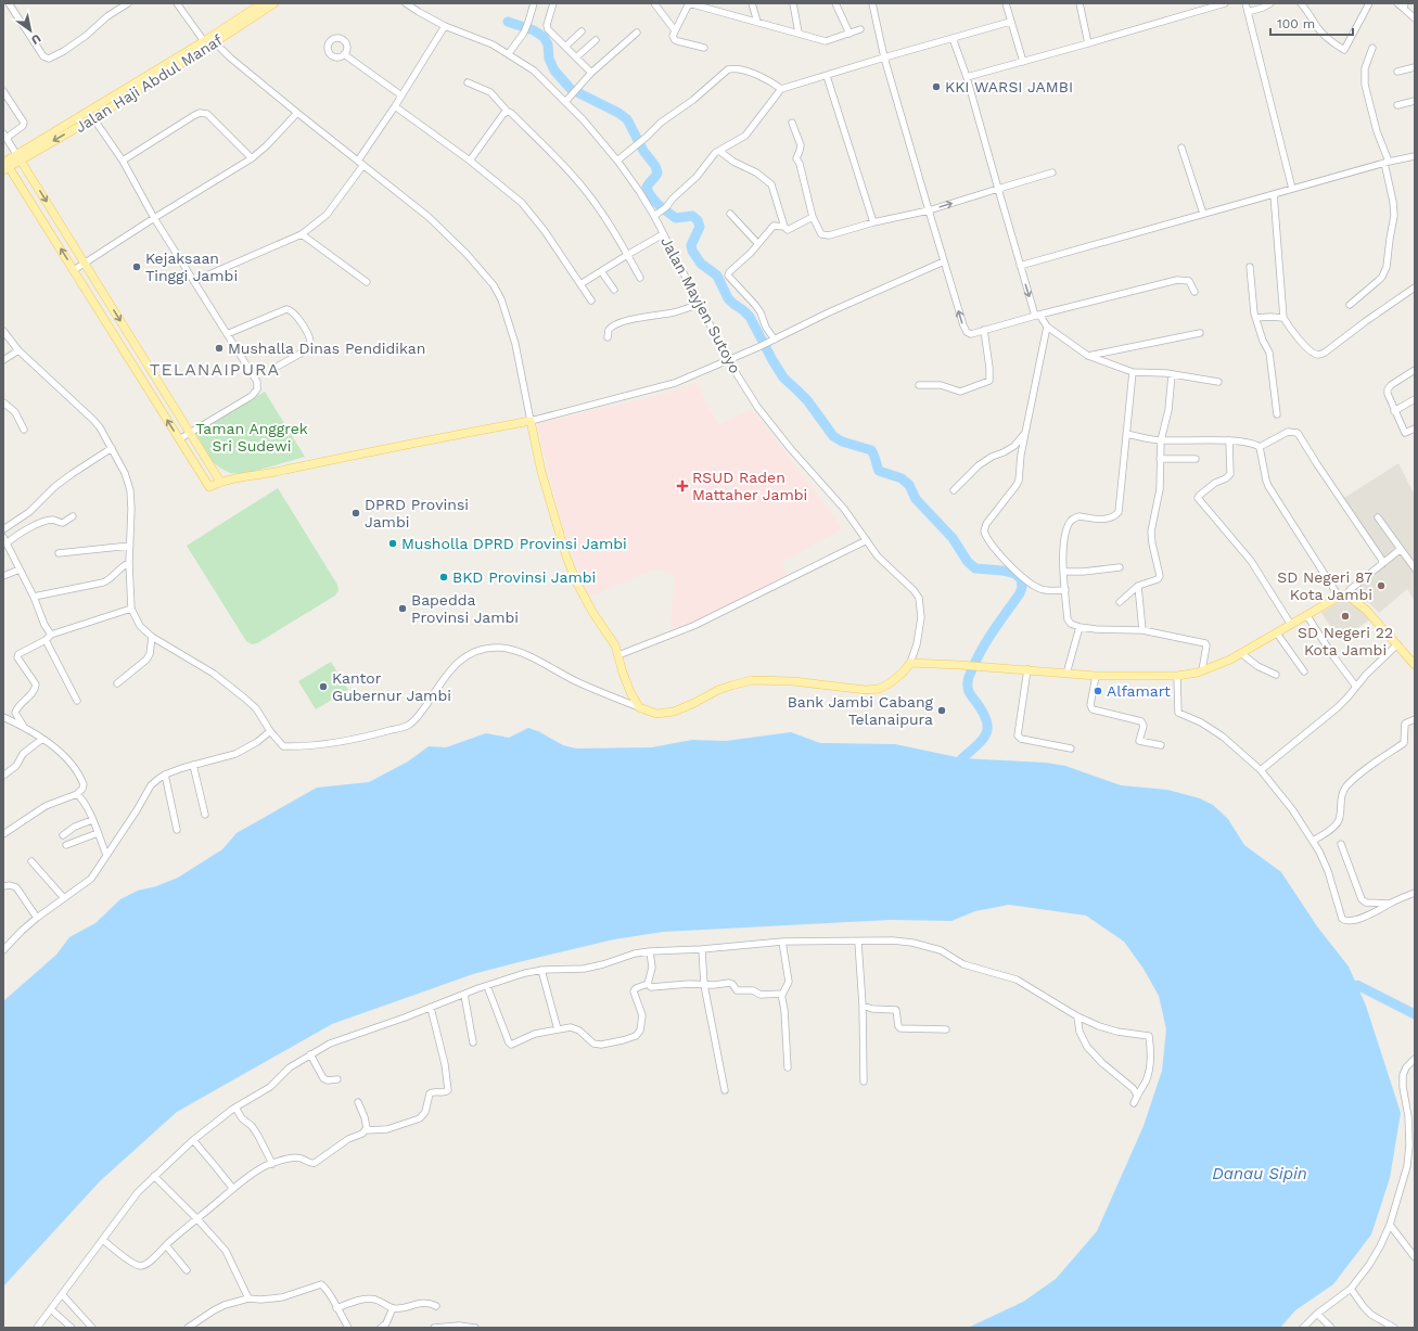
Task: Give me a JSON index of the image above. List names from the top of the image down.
{
  "streets": {
    "main road": ["Jalan Haji Abdul Manaf"],
    "street": ["Jalan Mayjen Sutoyo"]
  },
  "districts": ["TELANAIPURA"],
  "water": ["Danau Sipin"],
  "parks": ["Taman Anggrek Sri Sudewi"],
  "places": {
    "other": [
      "KKI WARSI JAMBI",
      "Kejaksaan Tinggi Jambi",
      "Mushalla Dinas Pendidikan",
      "DPRD Provinsi Jambi",
      "Musholla DPRD Provinsi Jambi",
      "BKD Provinsi Jambi",
      "SD Negeri 87 Kota Jambi",
      "Bapedda Provinsi Jambi",
      "SD Negeri 22 Kota Jambi",
      "Kantor Gubernur Jambi",
      "Alfamart",
      "Bank Jambi Cabang Telanaipura"
    ],
    "health": ["RSUD Raden Mattaher Jambi"]
  },
  "scale_bar": "100 m",
  "north": "bottom right"
}
